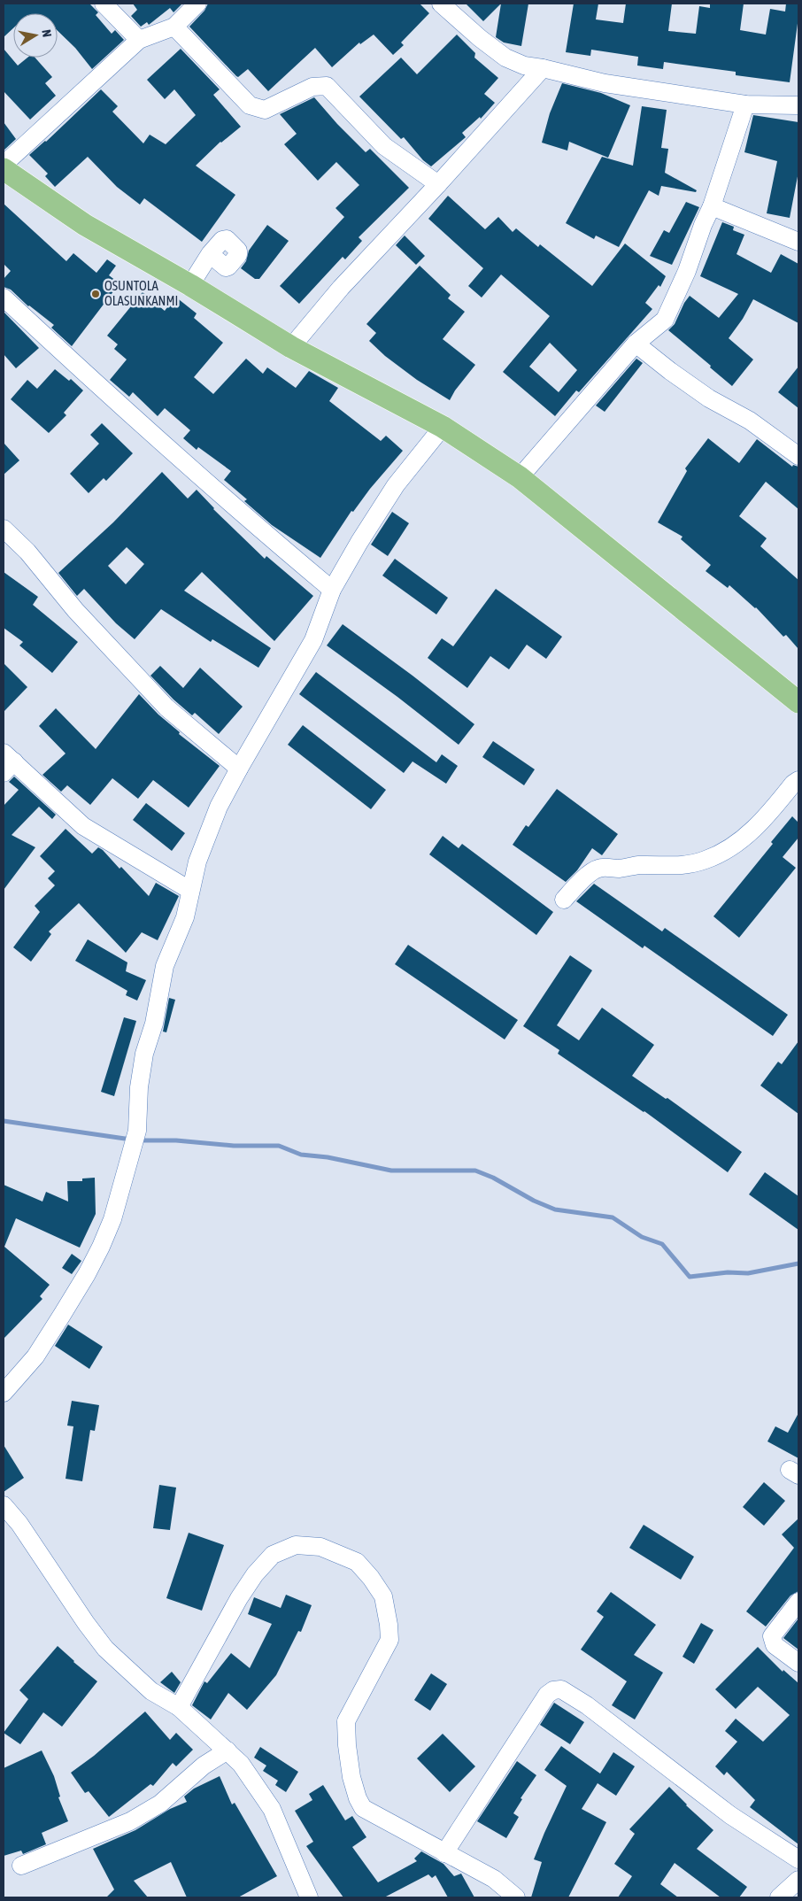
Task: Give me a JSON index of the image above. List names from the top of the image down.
{
  "places": ["OSUNTOLA OLASUNKANMI"],
  "north": "right"
}
